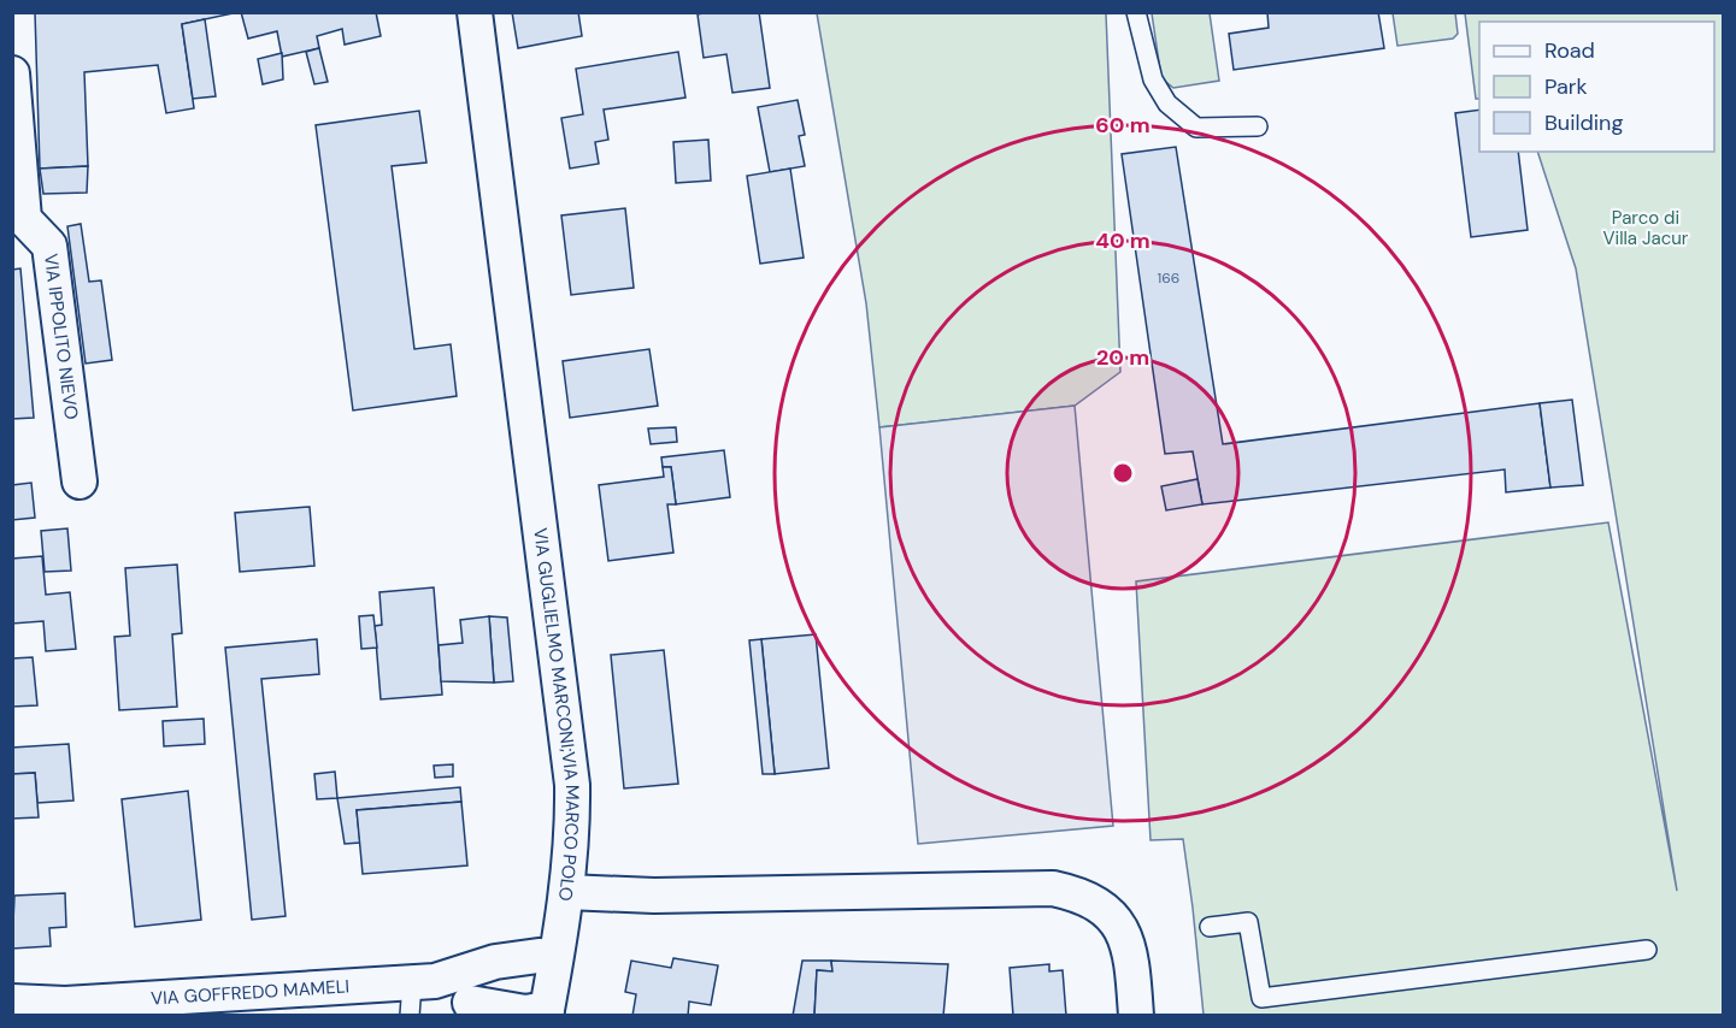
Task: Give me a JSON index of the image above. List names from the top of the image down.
{
  "streets": {
    "street": ["VIA IPPOLITO NIEVO", "VIA GUGLIELMO MARCONI;VIA MARCO POLO", "VIA GOFFREDO MAMELI"]
  },
  "parks": ["Parco di Villa Jacur"],
  "house_numbers": ["166"],
  "legend": ["Road", "Park", "Building"],
  "rings": ["60 m", "40 m", "20 m"]
}
